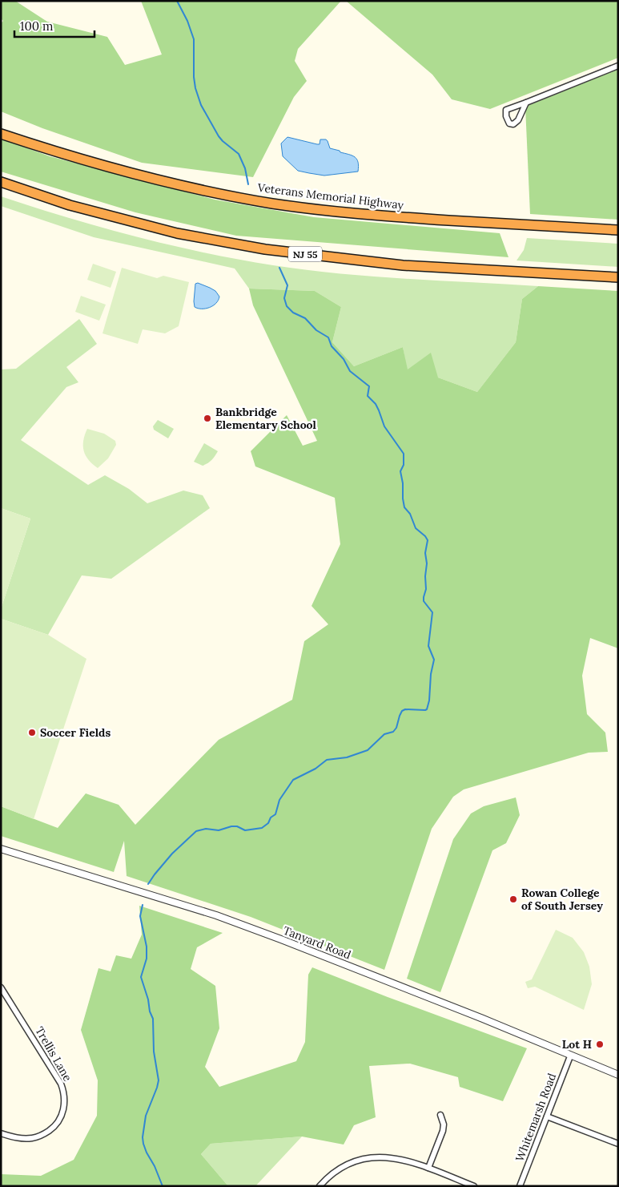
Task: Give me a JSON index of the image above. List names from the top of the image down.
{
  "streets": {
    "highway": ["Veterans Memorial Highway", "NJ 55"],
    "street": ["Tanyard Road", "Trellis Lane", "Whitemarsh Road"]
  },
  "crossings": [
    ["Tanyard Road", "Whitemarsh Road"]
  ],
  "places": [
    "Bankbridge Elementary School",
    "Soccer Fields",
    "Rowan College of South Jersey",
    "Lot H"
  ],
  "scale_bar": "100 m"
}
